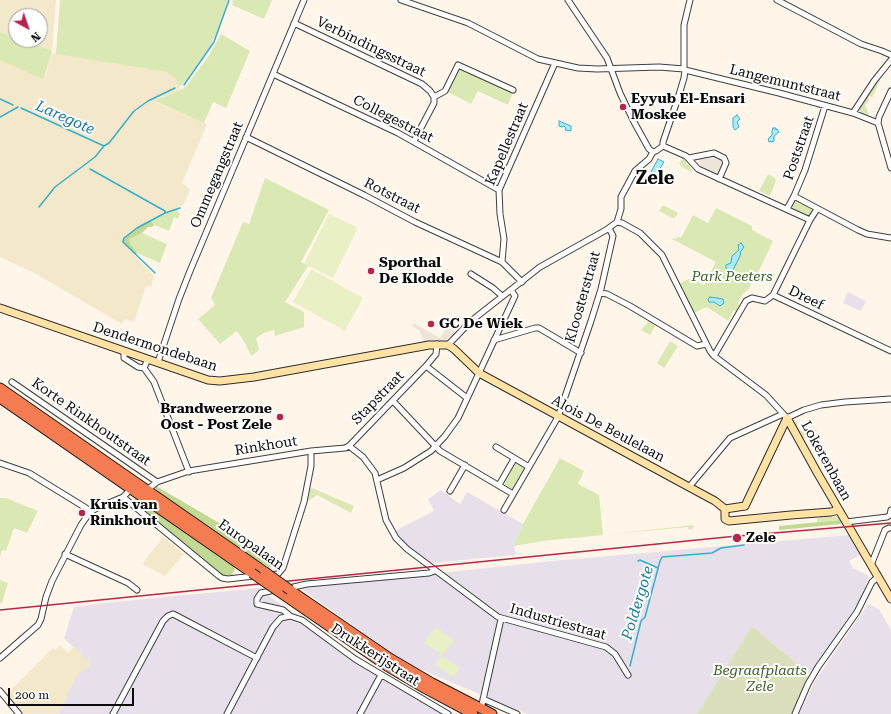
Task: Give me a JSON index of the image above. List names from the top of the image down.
{
  "streets": {
    "highway": ["Europalaan"],
    "street": [
      "Verbindingsstraat",
      "Langemuntstraat",
      "Collegestraat",
      "Kapellestraat",
      "Poststraat",
      "Ommegangstraat",
      "Rotstraat",
      "Kloosterstraat",
      "Dreef",
      "Dendermondebaan",
      "Stapstraat",
      "Korte Rinkhoutstraat",
      "Alois De Beulelaan",
      "Rinkhout",
      "Lokerenbaan",
      "Industriestraat",
      "Drukkerijstraat"
    ]
  },
  "crossings": [
    ["Verbindingsstraat", "Collegestraat"],
    ["Verbindingsstraat", "Ommegangstraat"],
    ["Langemuntstraat", "Kapellestraat"],
    ["Langemuntstraat", "Poststraat"],
    ["Collegestraat", "Kapellestraat"],
    ["Collegestraat", "Ommegangstraat"],
    ["Kapellestraat", "Rotstraat"],
    ["Ommegangstraat", "Rotstraat"],
    ["Ommegangstraat", "Dendermondebaan"],
    ["Dreef", "Lokerenbaan"],
    ["Dendermondebaan", "Stapstraat"],
    ["Dendermondebaan", "Alois De Beulelaan"],
    ["Stapstraat", "Rinkhout"],
    ["Korte Rinkhoutstraat", "Rinkhout"],
    ["Rinkhout", "Europalaan"]
  ],
  "districts": ["Zele"],
  "water": ["Laregote", "Poldergote"],
  "parks": ["Park Peeters", "Begraafplaats Zele"],
  "places": [
    "Eyyub El-Ensari Moskee",
    "Sporthal De Klodde",
    "GC De Wiek",
    "Brandweerzone Oost - Post Zele",
    "Kruis van Rinkhout",
    "Zele"
  ],
  "scale_bar": "200 m",
  "north": "bottom right"
}
